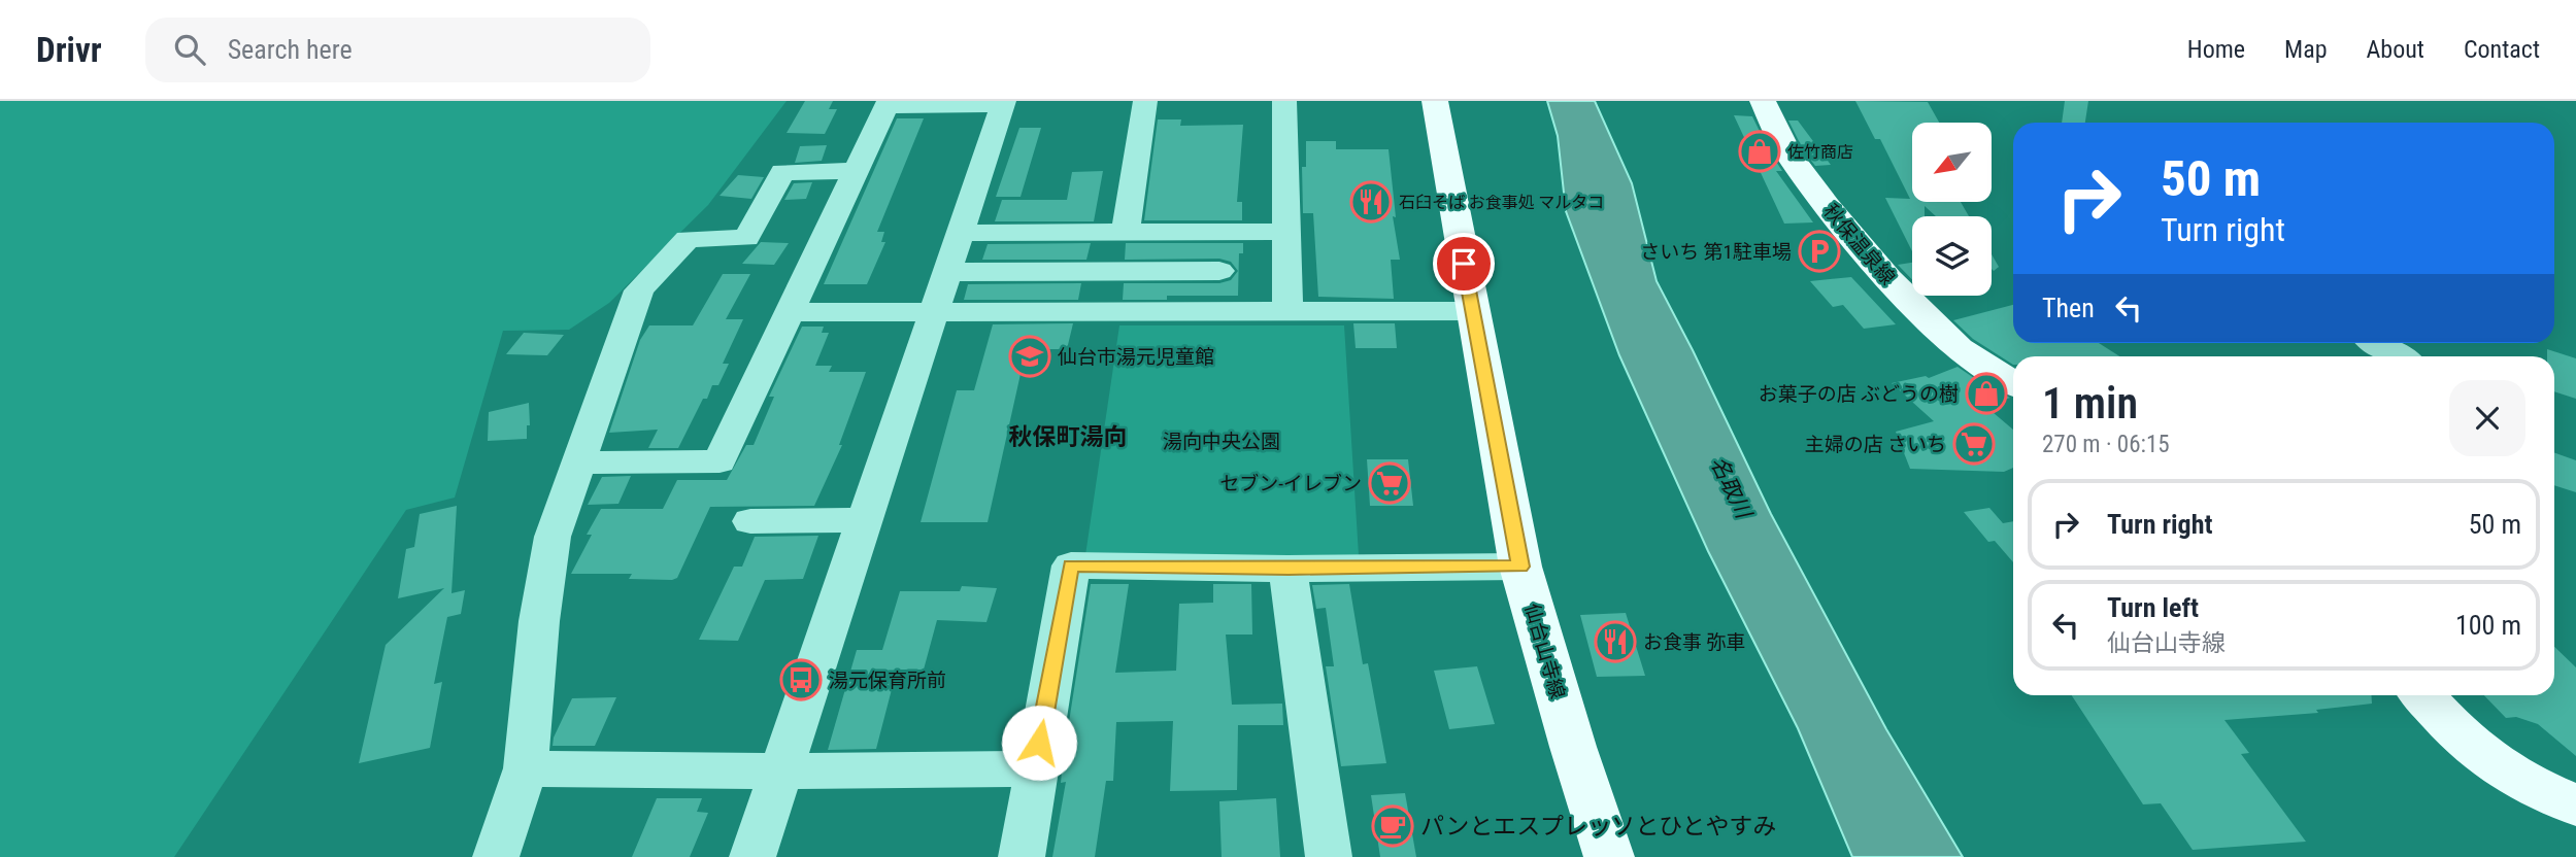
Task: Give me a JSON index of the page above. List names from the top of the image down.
{
  "streets": {
    "main road": ["秋保温泉線", "仙台山寺線"]
  },
  "districts": ["秋保町湯向"],
  "water": ["名取川"],
  "parks": ["湯向中央公園"],
  "places": {
    "shop": ["佐竹商店", "お菓子の店 ぶどうの樹"],
    "restaurant": ["石臼そば お食事処 マルタコ", "お食事 弥車"],
    "parking": ["さいち 第1駐車場"],
    "school or university": ["仙台市湯元児童館"],
    "supermarket": ["主婦の店 さいち", "セブン-イレブン"],
    "bus stop": ["湯元保育所前"],
    "cafe": ["パンとエスプレッソとひとやすみ"]
  },
  "north": "bottom left",
  "page": {
    "header": "Drivr",
    "search": "Search here",
    "nav": [
      "Home",
      "Map",
      "About",
      "Contact"
    ],
    "turn": ["50 m", "Turn right"],
    "then": "Then",
    "heading": ["1 min", "270 m · 06:15"],
    "list": [
      {
        "name": "Turn right",
        "value": "50 m"
      },
      {
        "name": "Turn left",
        "note": "仙台山寺線",
        "value": "100 m"
      }
    ]
  }
}
